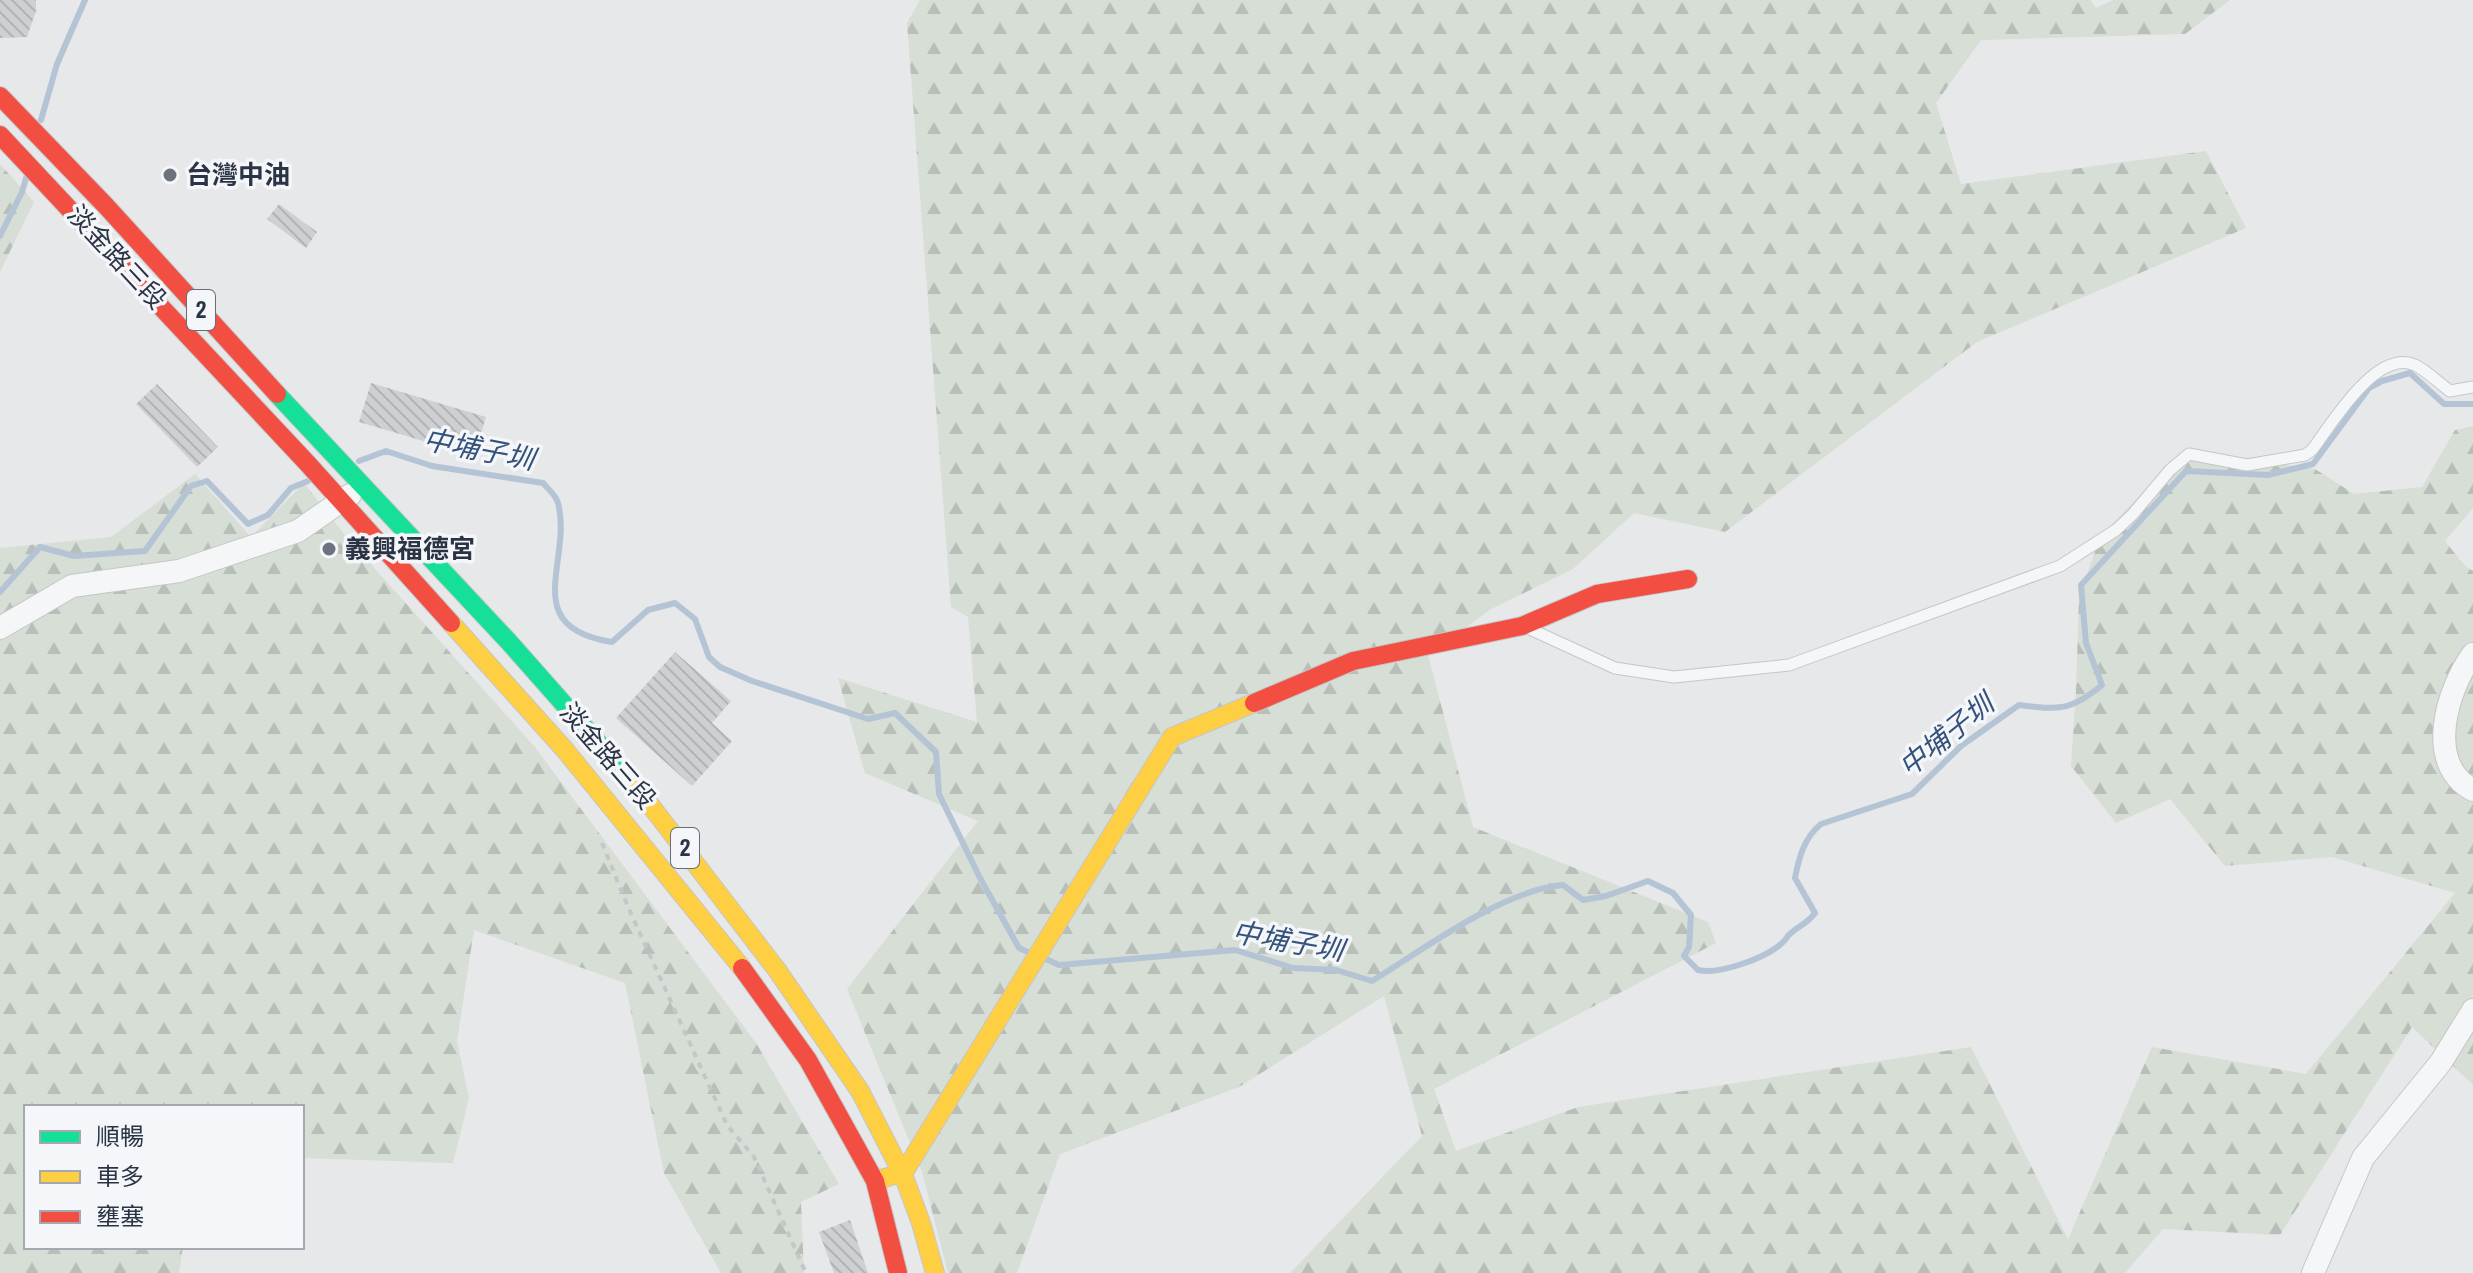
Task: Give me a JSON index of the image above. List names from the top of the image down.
{
  "streets": {
    "main road": ["淡金路三段", "2"]
  },
  "water": ["中埔子圳"],
  "places": ["台灣中油", "義興福德宮"],
  "legend": ["順暢", "車多", "壅塞"]
}
